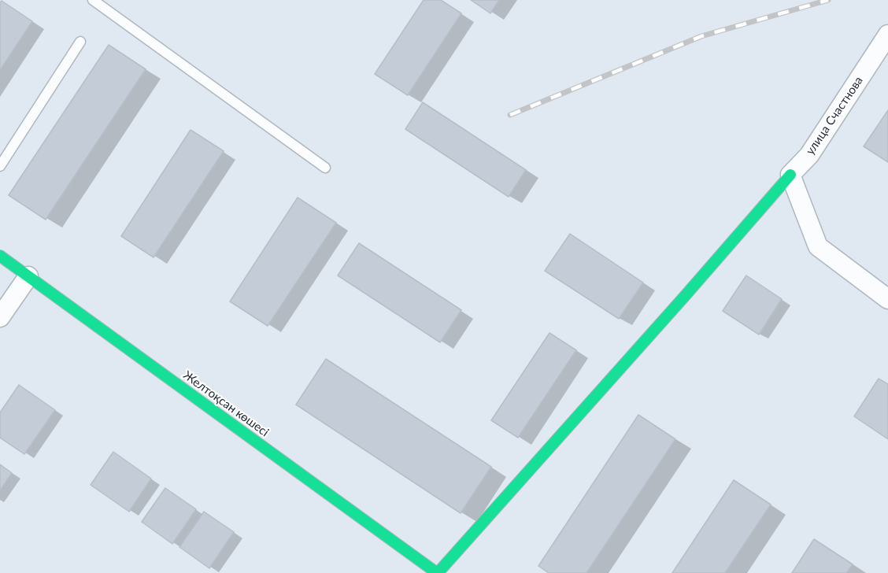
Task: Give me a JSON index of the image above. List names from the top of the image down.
{
  "streets": {
    "street": ["улица Счастнова", "Желтоқсан көшесі"]
  }
}
